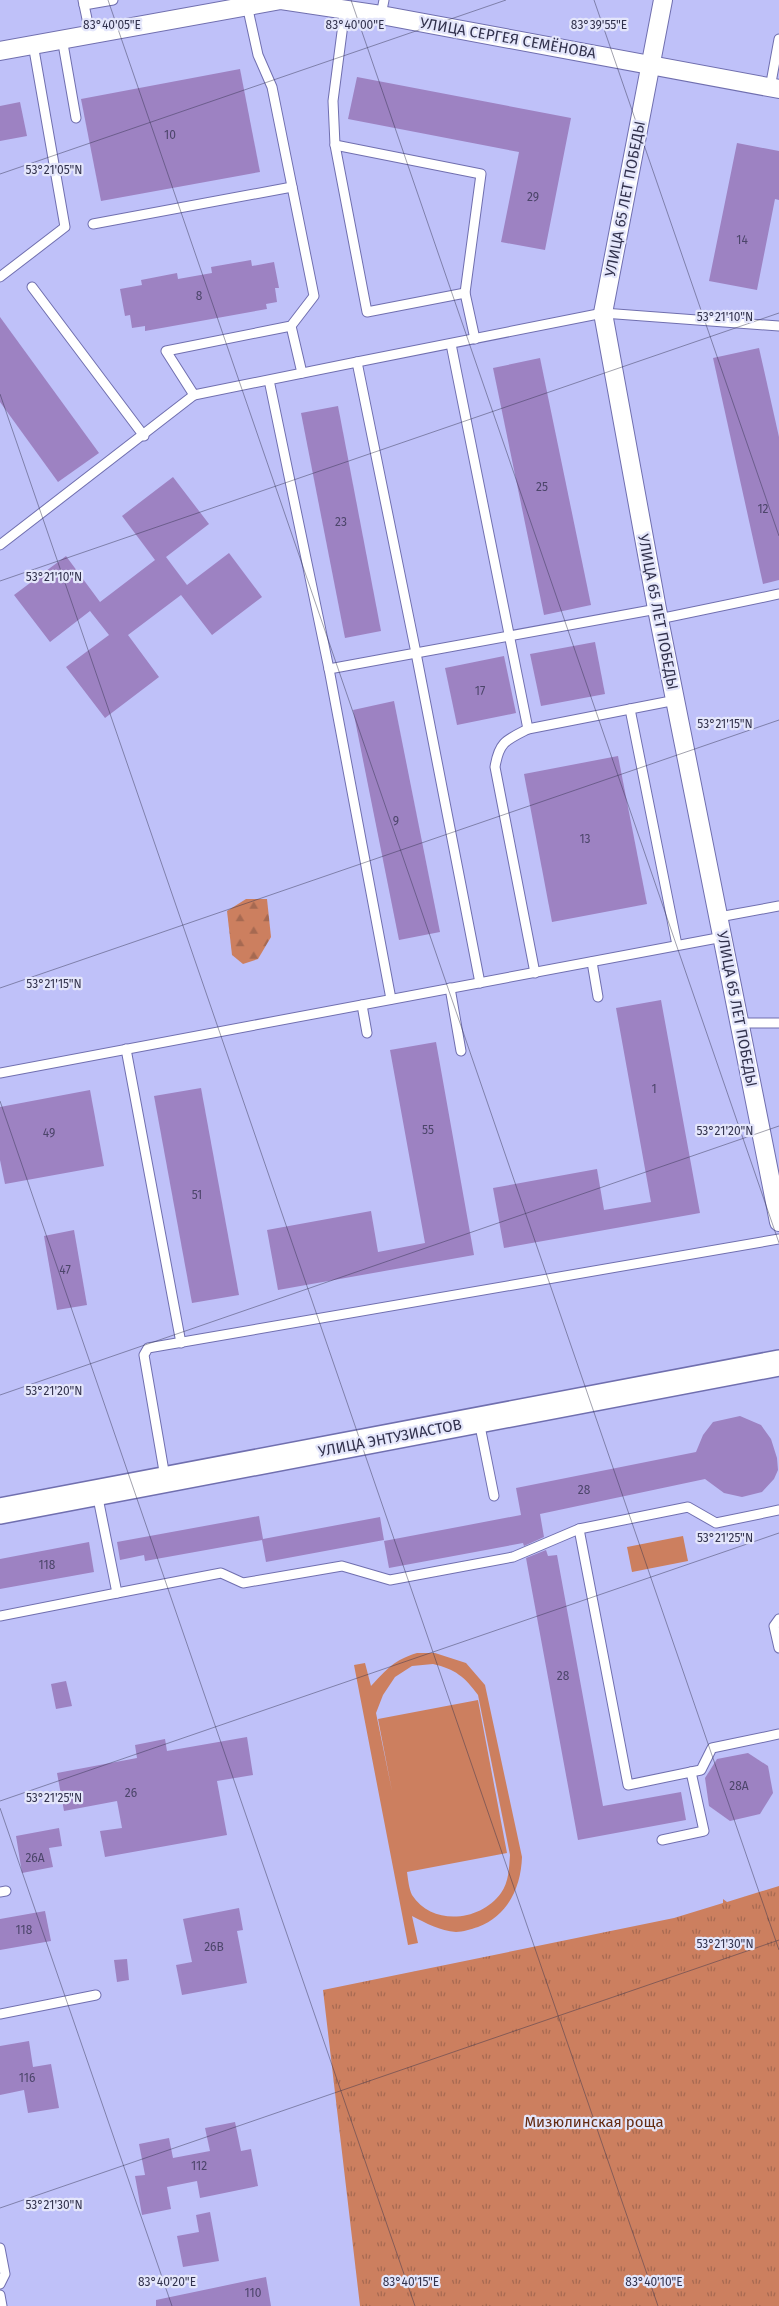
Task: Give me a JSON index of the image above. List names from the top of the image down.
{
  "streets": {
    "street": ["УЛИЦА СЕРГЕЯ СЕМЁНОВА", "УЛИЦА 65 ЛЕТ ПОБЕДЫ", "УЛИЦА ЭНТУЗИАСТОВ"]
  },
  "crossings": [
    ["УЛИЦА СЕРГЕЯ СЕМЁНОВА", "УЛИЦА 65 ЛЕТ ПОБЕДЫ"]
  ],
  "parks": ["Мизюлинская роща"],
  "house_numbers": [
    "10",
    "29",
    "14",
    "8",
    "25",
    "12",
    "23",
    "17",
    "9",
    "13",
    "1",
    "55",
    "49",
    "51",
    "47",
    "28",
    "118",
    "28",
    "28А",
    "26",
    "26А",
    "118",
    "26В",
    "116",
    "112",
    "110"
  ],
  "coordinates": [
    "83°40'05\"E",
    "83°40'00\"E",
    "83°39'55\"E",
    "53°21'05\"N",
    "53°21'10\"N",
    "53°21'15\"N",
    "53°21'20\"N",
    "53°21'25\"N",
    "53°21'30\"N",
    "83°40'20\"E",
    "83°40'15\"E",
    "83°40'10\"E"
  ]
}
